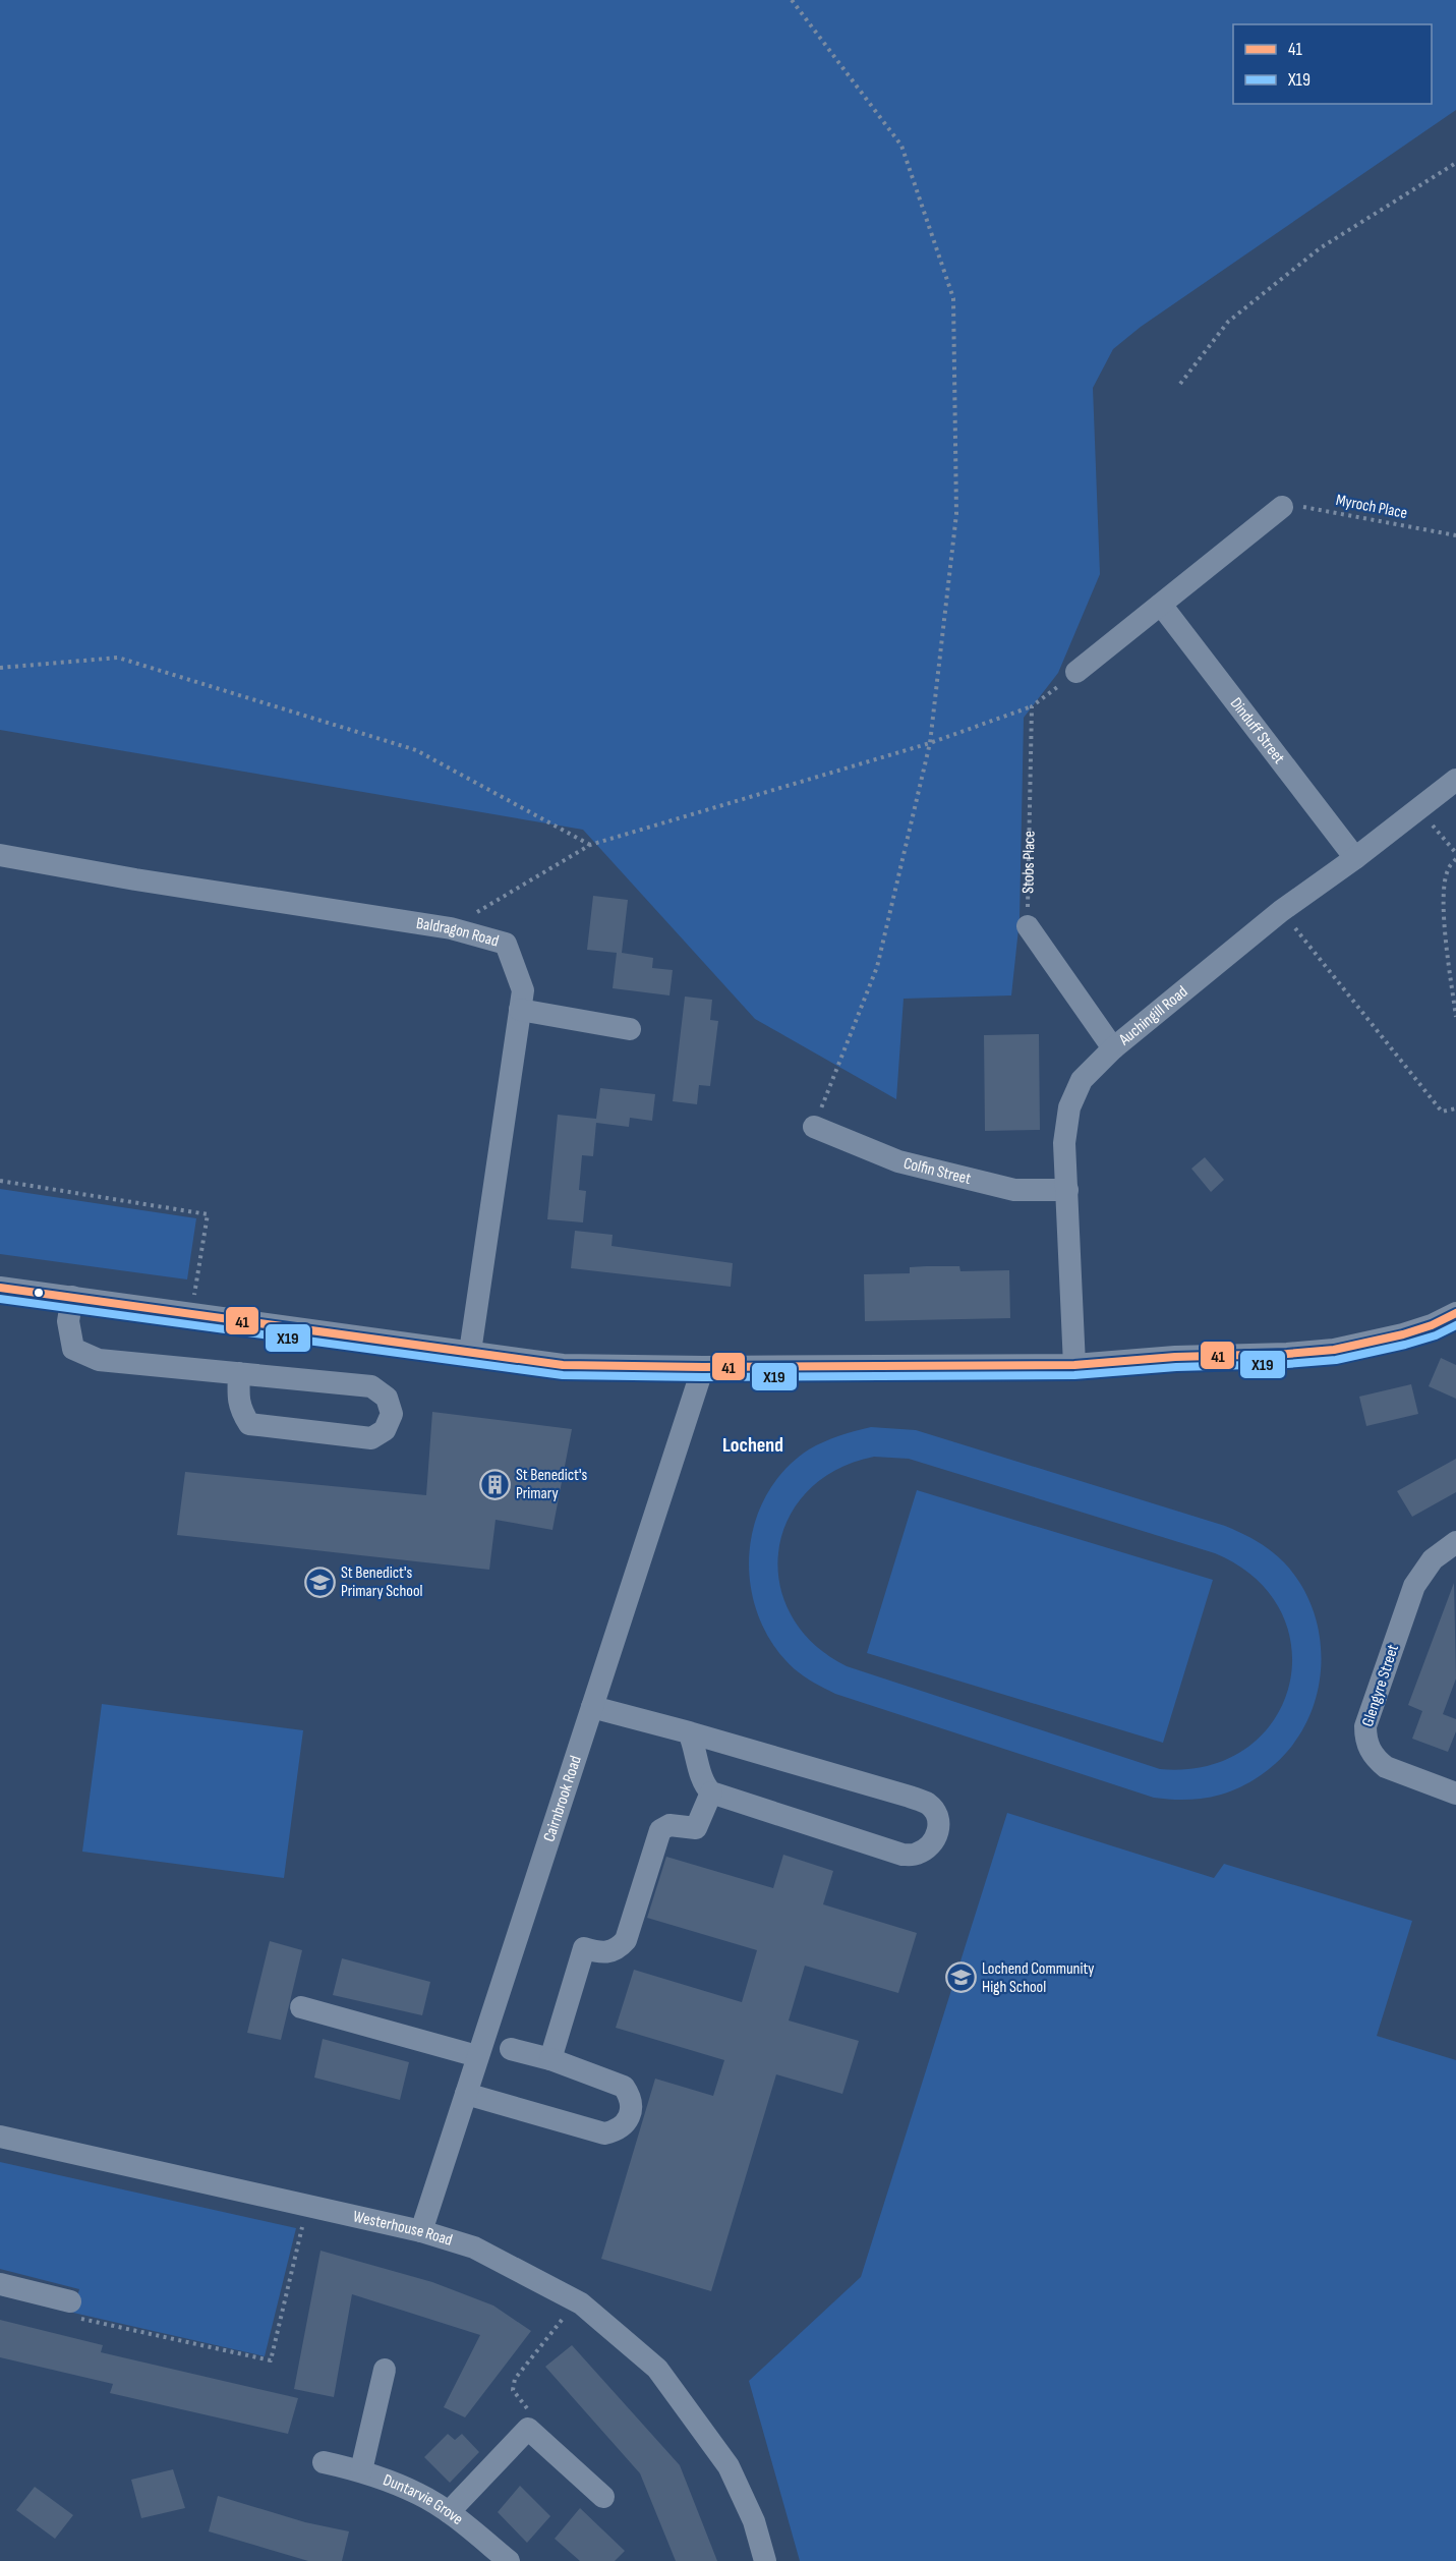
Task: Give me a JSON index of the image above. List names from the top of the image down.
{
  "streets": {
    "street": [
      "Dinduff Street",
      "Baldragon Road",
      "Auchingill Road",
      "Colfin Street",
      "Glengyre Street",
      "Cairnbrook Road",
      "Westerhouse Road",
      "Duntarvie Grove"
    ],
    "path": ["Myroch Place", "Stobs Place"]
  },
  "crossings": [
    ["Dinduff Street", "Auchingill Road"],
    ["Auchingill Road", "Colfin Street"],
    ["Cairnbrook Road", "Westerhouse Road"]
  ],
  "districts": ["Lochend"],
  "places": {
    "building": ["St Benedict's Primary"],
    "school or university": ["St Benedict's Primary School", "Lochend Community High School"]
  },
  "lines": ["transit line 41", "transit line X19"],
  "legend": ["41", "X19"]
}
